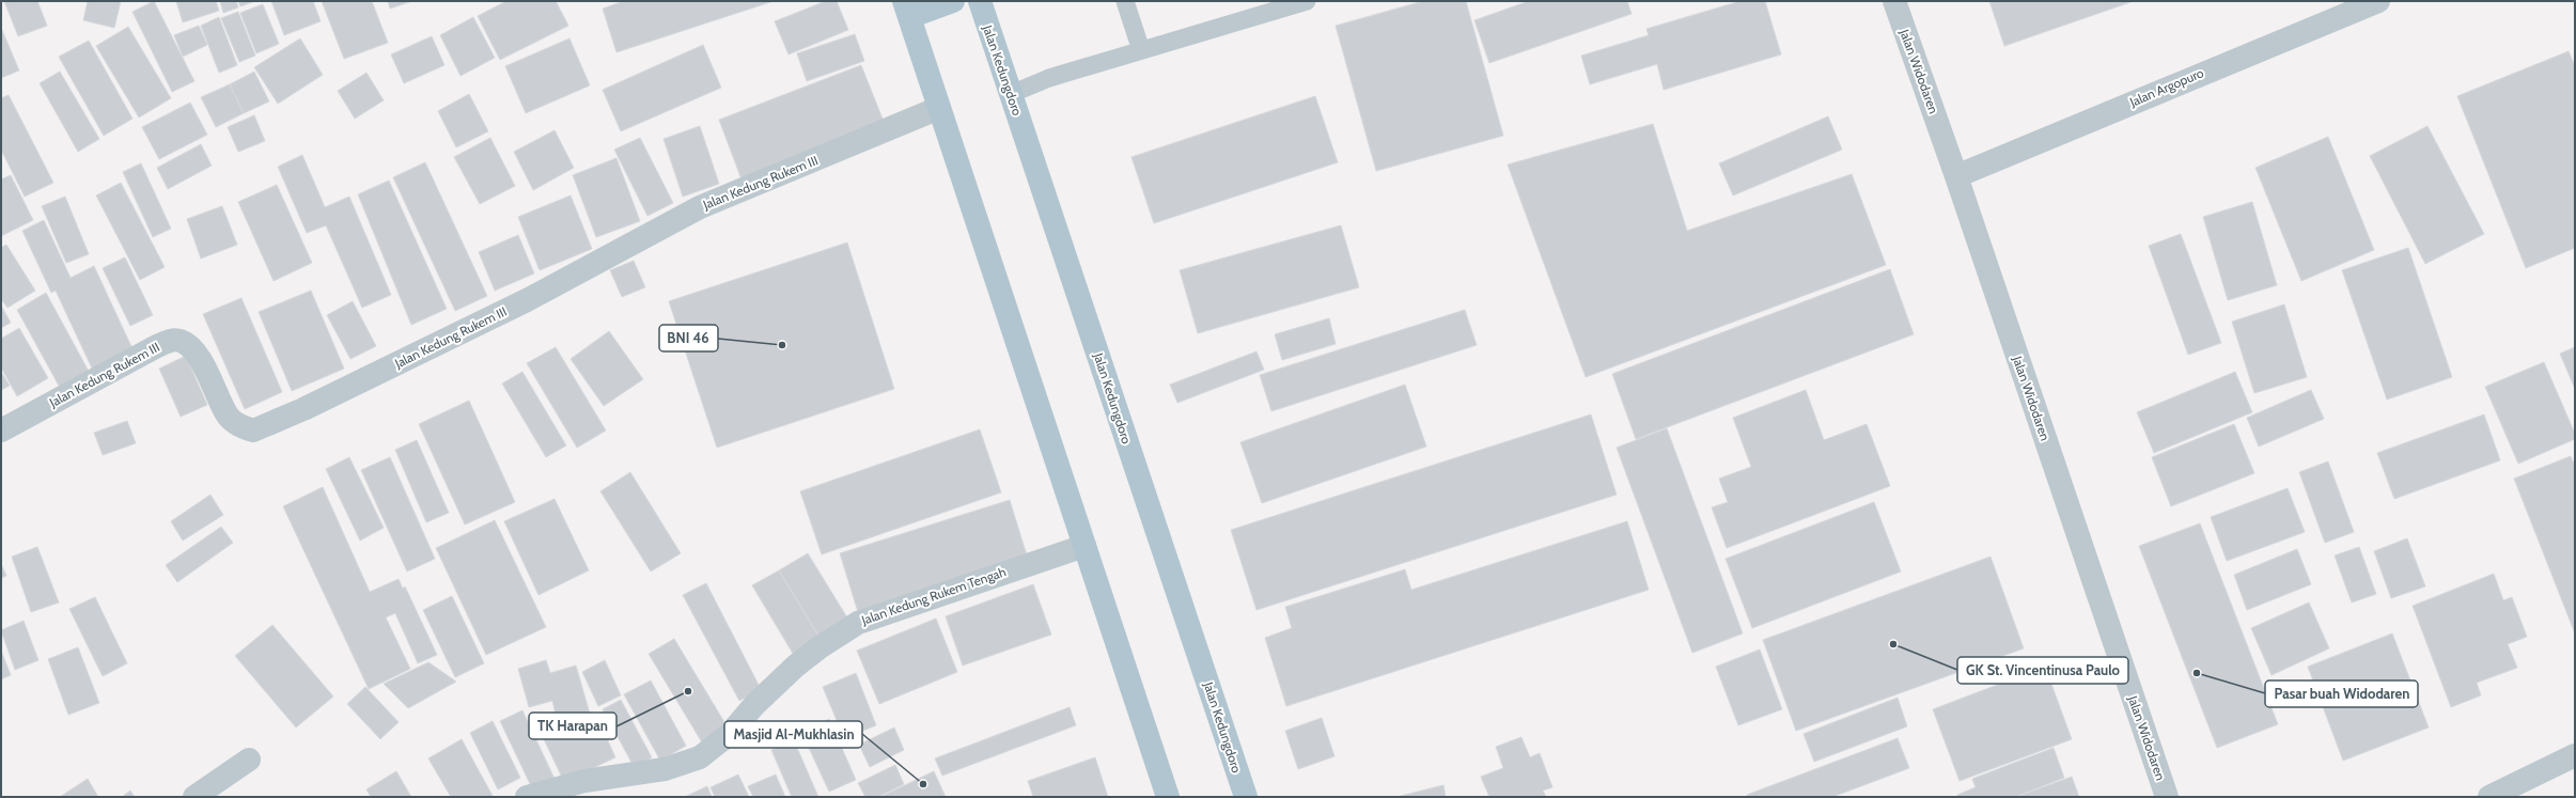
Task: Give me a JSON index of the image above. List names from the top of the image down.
{
  "streets": {
    "main road": ["Jalan Kedungdoro"],
    "street": [
      "Jalan Widodaren",
      "Jalan Argopuro",
      "Jalan Kedung Rukem III",
      "Jalan Kedung Rukem Tengah"
    ]
  },
  "crossings": [
    ["Jalan Widodaren", "Jalan Argopuro"]
  ],
  "places": [
    "BNI 46",
    "GK St. Vincentinusa Paulo",
    "Pasar buah Widodaren",
    "TK Harapan",
    "Masjid Al-Mukhlasin"
  ]
}
